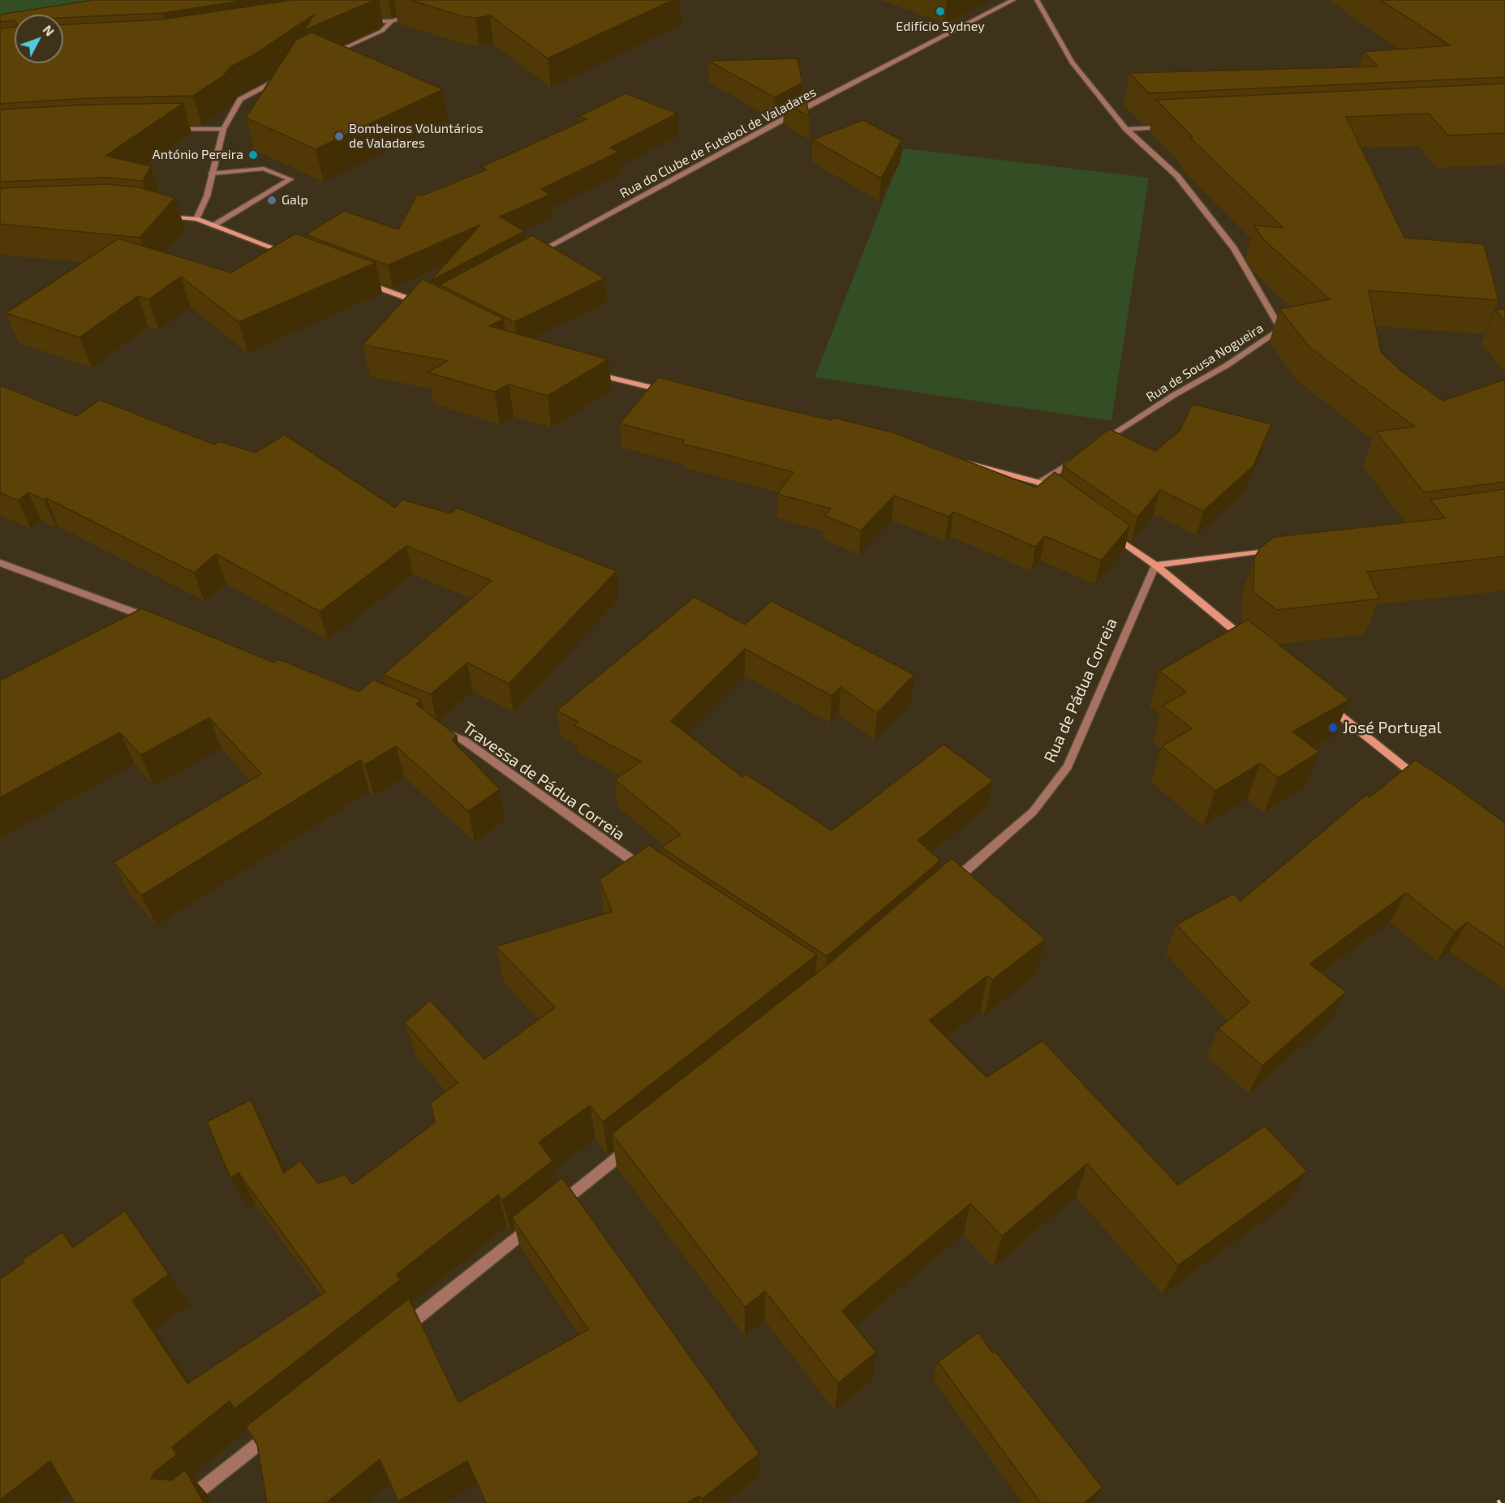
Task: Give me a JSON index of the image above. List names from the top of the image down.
{
  "streets": {
    "street": [
      "Rua do Clube de Futebol de Valadares",
      "Rua de Sousa Nogueira",
      "Rua de Pádua Correia",
      "Travessa de Pádua Correia"
    ]
  },
  "places": [
    "Edifício Sydney",
    "Bombeiros Voluntários de Valadares",
    "António Pereira",
    "Galp",
    "José Portugal"
  ],
  "north": "top right"
}
